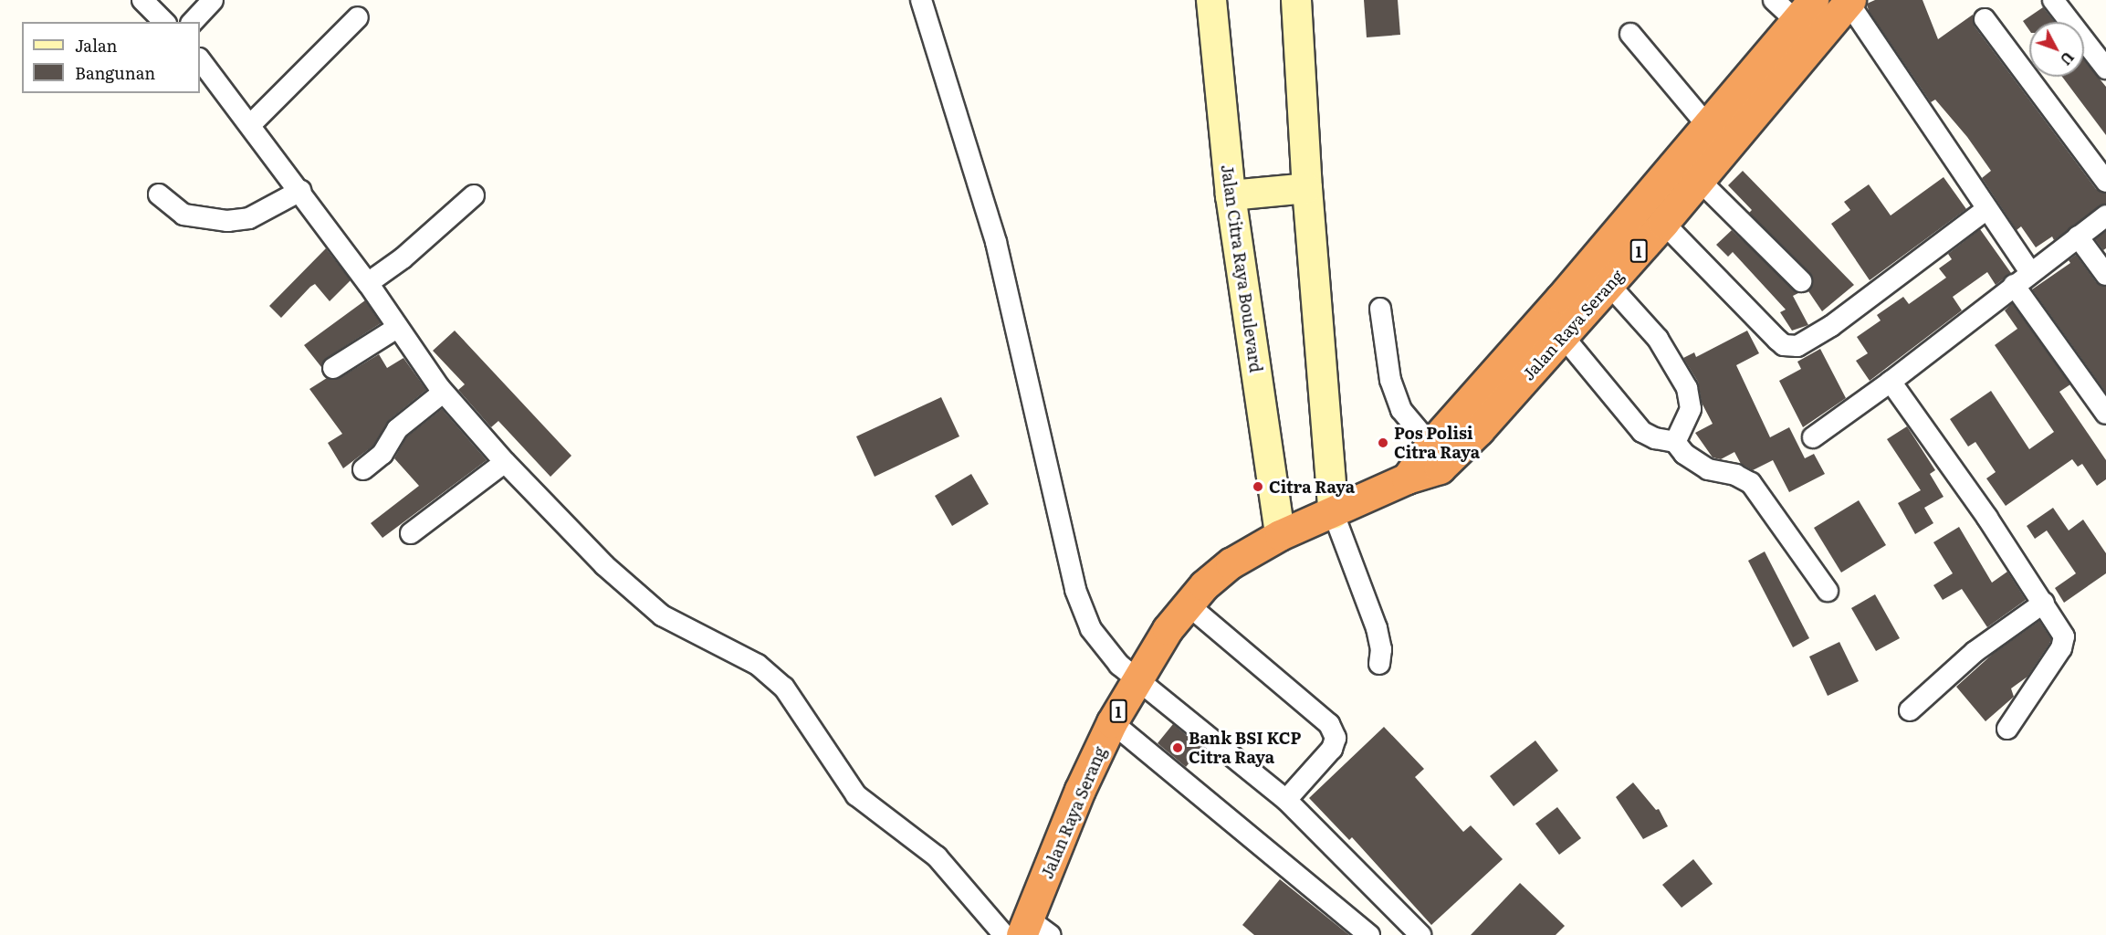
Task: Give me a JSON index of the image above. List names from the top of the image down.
{
  "streets": {
    "highway": ["1", "Jalan Raya Serang"],
    "main road": ["Jalan Citra Raya Boulevard"]
  },
  "crossings": [
    ["Jalan Citra Raya Boulevard", "Jalan Raya Serang"]
  ],
  "places": ["Pos Polisi Citra Raya", "Citra Raya", "Bank BSI KCP Citra Raya"],
  "legend": ["Jalan", "Bangunan"],
  "north": "bottom right"
}
